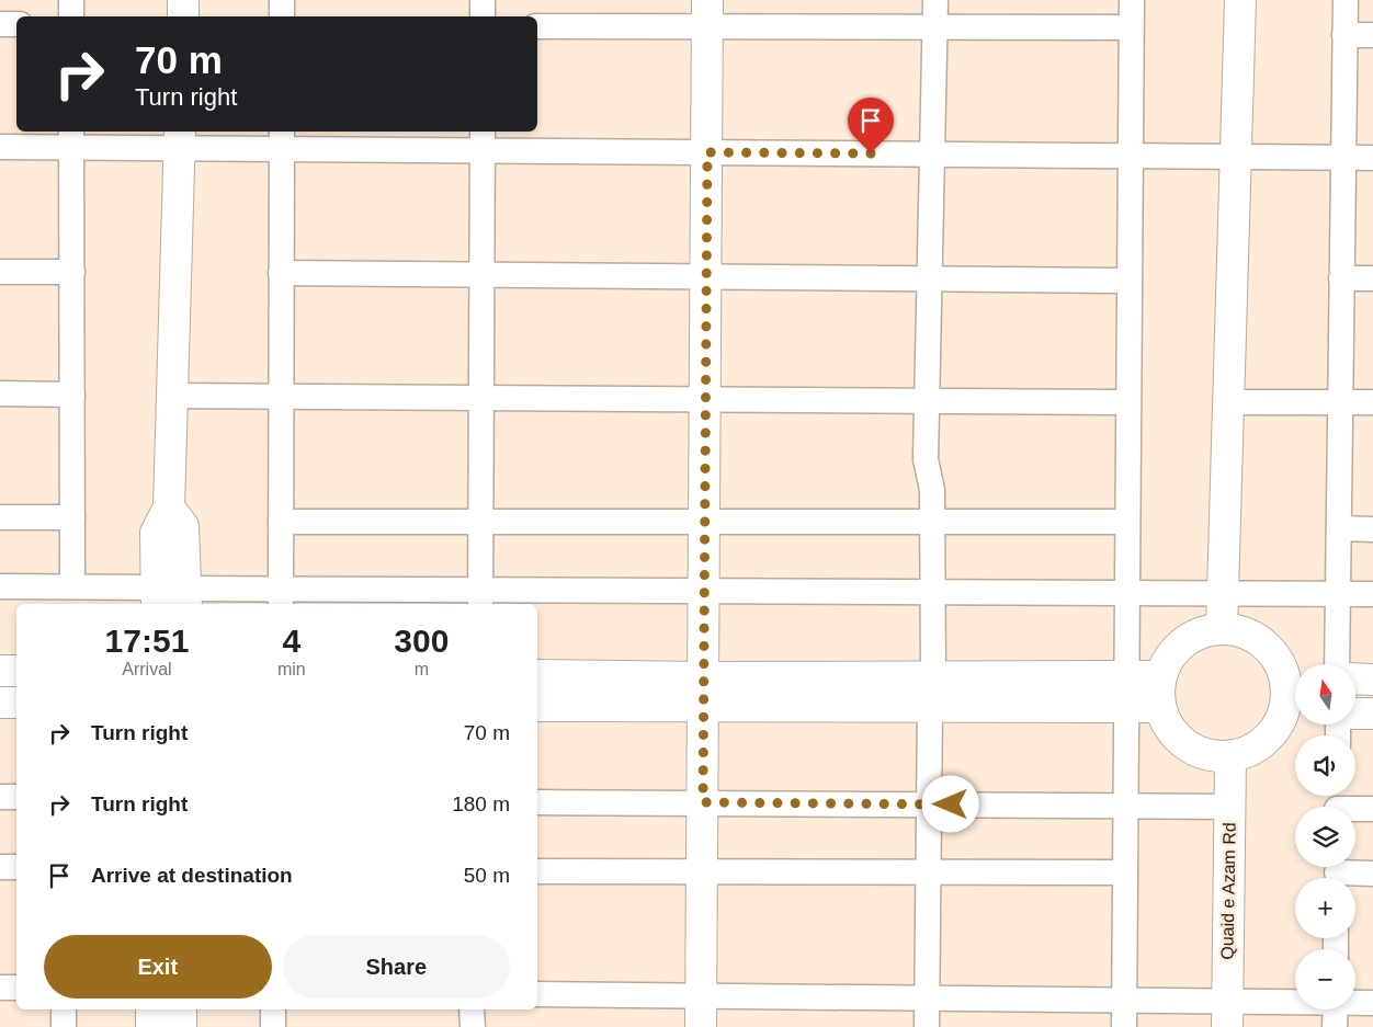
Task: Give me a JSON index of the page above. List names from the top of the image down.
{
  "streets": {
    "street": ["Quaid e Azam Rd"]
  },
  "north": "top",
  "page": {
    "turn": ["70 m", "Turn right"],
    "eta": [
      "17:51",
      "Arrival",
      "4",
      "min",
      "300",
      "m"
    ],
    "map_buttons": ["+", "−"],
    "list": [
      {
        "name": "Turn right",
        "value": "70 m"
      },
      {
        "name": "Turn right",
        "value": "180 m"
      },
      {
        "name": "Arrive at destination",
        "value": "50 m"
      }
    ],
    "buttons": ["Exit", "Share"]
  }
}
